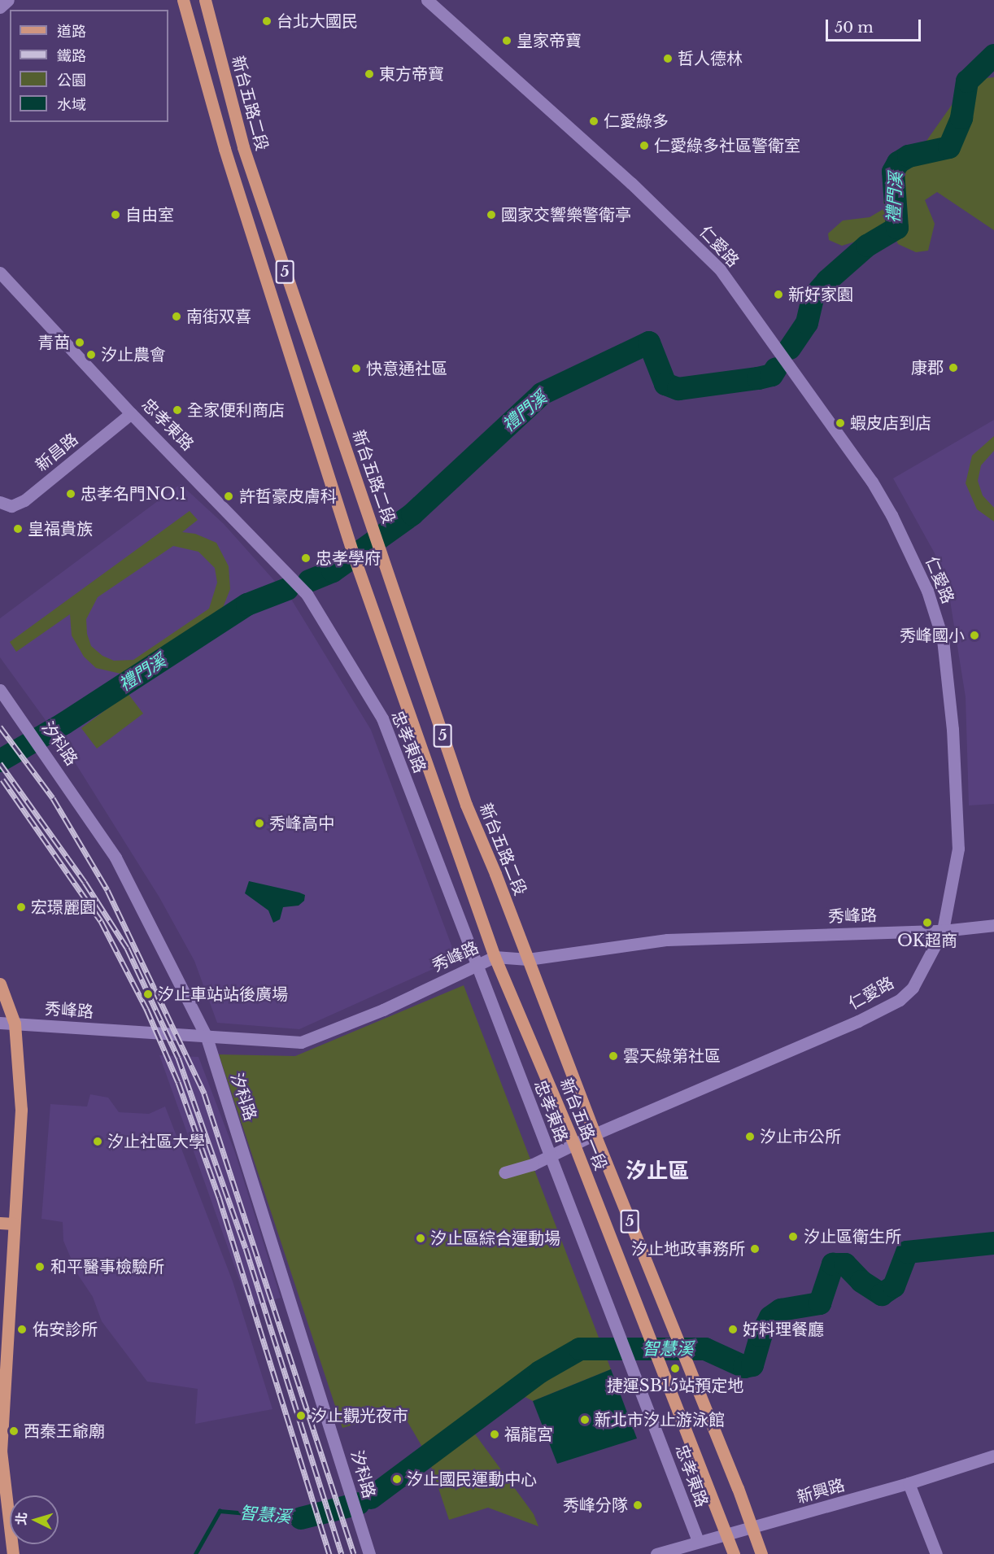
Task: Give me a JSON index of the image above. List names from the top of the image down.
{
  "streets": {
    "main road": ["新台五路二段", "5", "新台五路一段"],
    "street": [
      "仁愛路",
      "忠孝東路",
      "新昌路",
      "汐科路",
      "秀峰路",
      "新興路"
    ]
  },
  "crossings": [
    ["新台五路二段", "秀峰路"],
    ["新台五路二段", "新台五路一段"],
    ["仁愛路", "忠孝東路"],
    ["仁愛路", "秀峰路"],
    ["仁愛路", "新台五路一段"],
    ["5", "秀峰路"],
    ["5", "新台五路一段"],
    ["5", "新興路"],
    ["忠孝東路", "新昌路"],
    ["忠孝東路", "秀峰路"],
    ["忠孝東路", "新興路"],
    ["汐科路", "秀峰路"],
    ["秀峰路", "新台五路一段"],
    ["新台五路一段", "新興路"]
  ],
  "districts": ["汐止區"],
  "water": ["禮門溪", "智慧溪"],
  "places": [
    "台北大國民",
    "皇家帝寶",
    "哲人德林",
    "東方帝寶",
    "仁愛綠多",
    "仁愛綠多社區警衛室",
    "自由室",
    "國家交響樂警衛亭",
    "新好家園",
    "南街双喜",
    "青苗",
    "汐止農會",
    "康郡",
    "快意通社區",
    "全家便利商店",
    "蝦皮店到店",
    "忠孝名門NO.1",
    "許哲豪皮膚科",
    "皇福貴族",
    "忠孝學府",
    "秀峰國小",
    "秀峰高中",
    "宏璟麗園",
    "OK超商",
    "汐止車站站後廣場",
    "雲天綠第社區",
    "汐止市公所",
    "汐止社區大學",
    "汐止區衛生所",
    "汐止區綜合運動場",
    "汐止地政事務所",
    "和平醫事檢驗所",
    "佑安診所",
    "好料理餐廳",
    "捷運SB15站預定地",
    "汐止觀光夜市",
    "新北市汐止游泳館",
    "西秦王爺廟",
    "福龍宮",
    "汐止國民運動中心",
    "秀峰分隊"
  ],
  "legend": [
    "道路",
    "鐵路",
    "公園",
    "水域"
  ],
  "scale_bar": "50 m",
  "north": "left"
}
